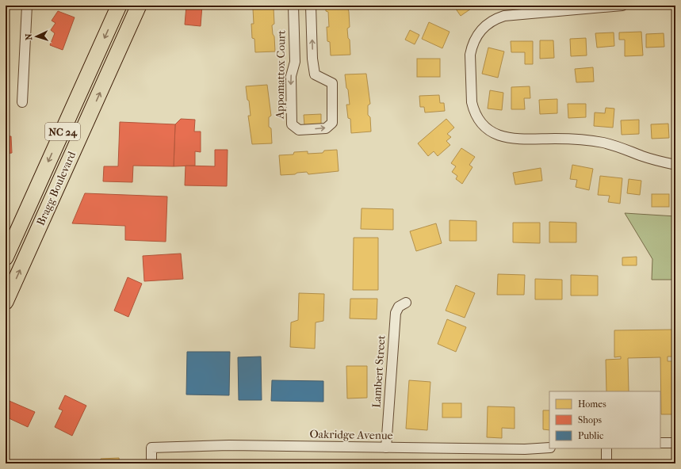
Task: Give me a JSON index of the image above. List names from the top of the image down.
{
  "streets": {
    "main road": ["NC 24", "Bragg Boulevard"],
    "street": ["Appomattox Court", "Lambert Street", "Oakridge Avenue"]
  },
  "crossings": [
    ["Lambert Street", "Oakridge Avenue"]
  ],
  "legend": ["Homes", "Shops", "Public"],
  "north": "left"
}
